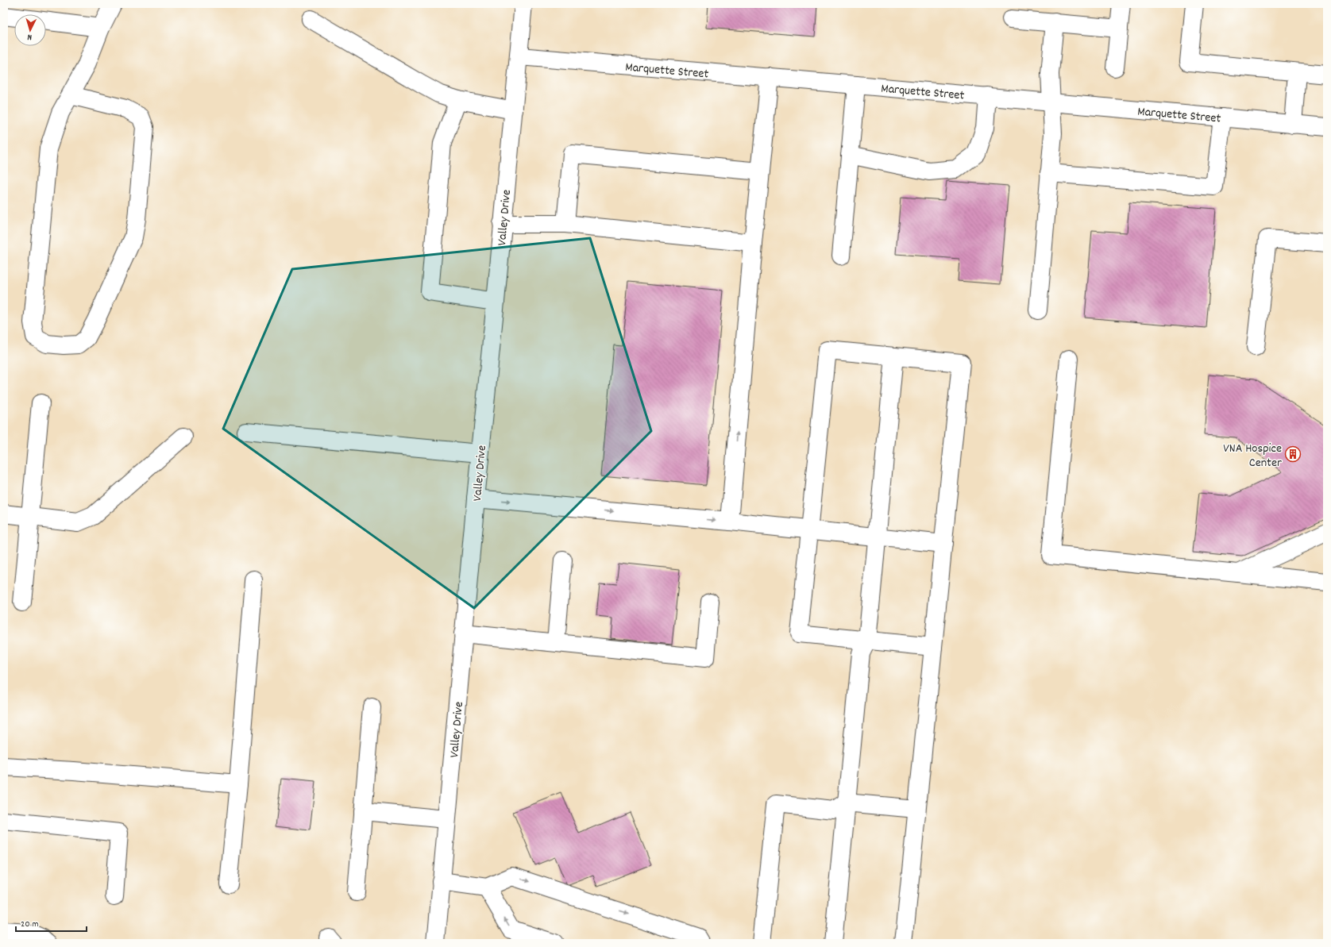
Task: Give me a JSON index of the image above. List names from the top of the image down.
{
  "streets": {
    "street": ["Marquette Street", "Valley Drive"]
  },
  "crossings": [
    ["Marquette Street", "Valley Drive"]
  ],
  "places": {
    "building": ["VNA Hospice Center"]
  },
  "scale_bar": "20 m",
  "north": "bottom"
}
